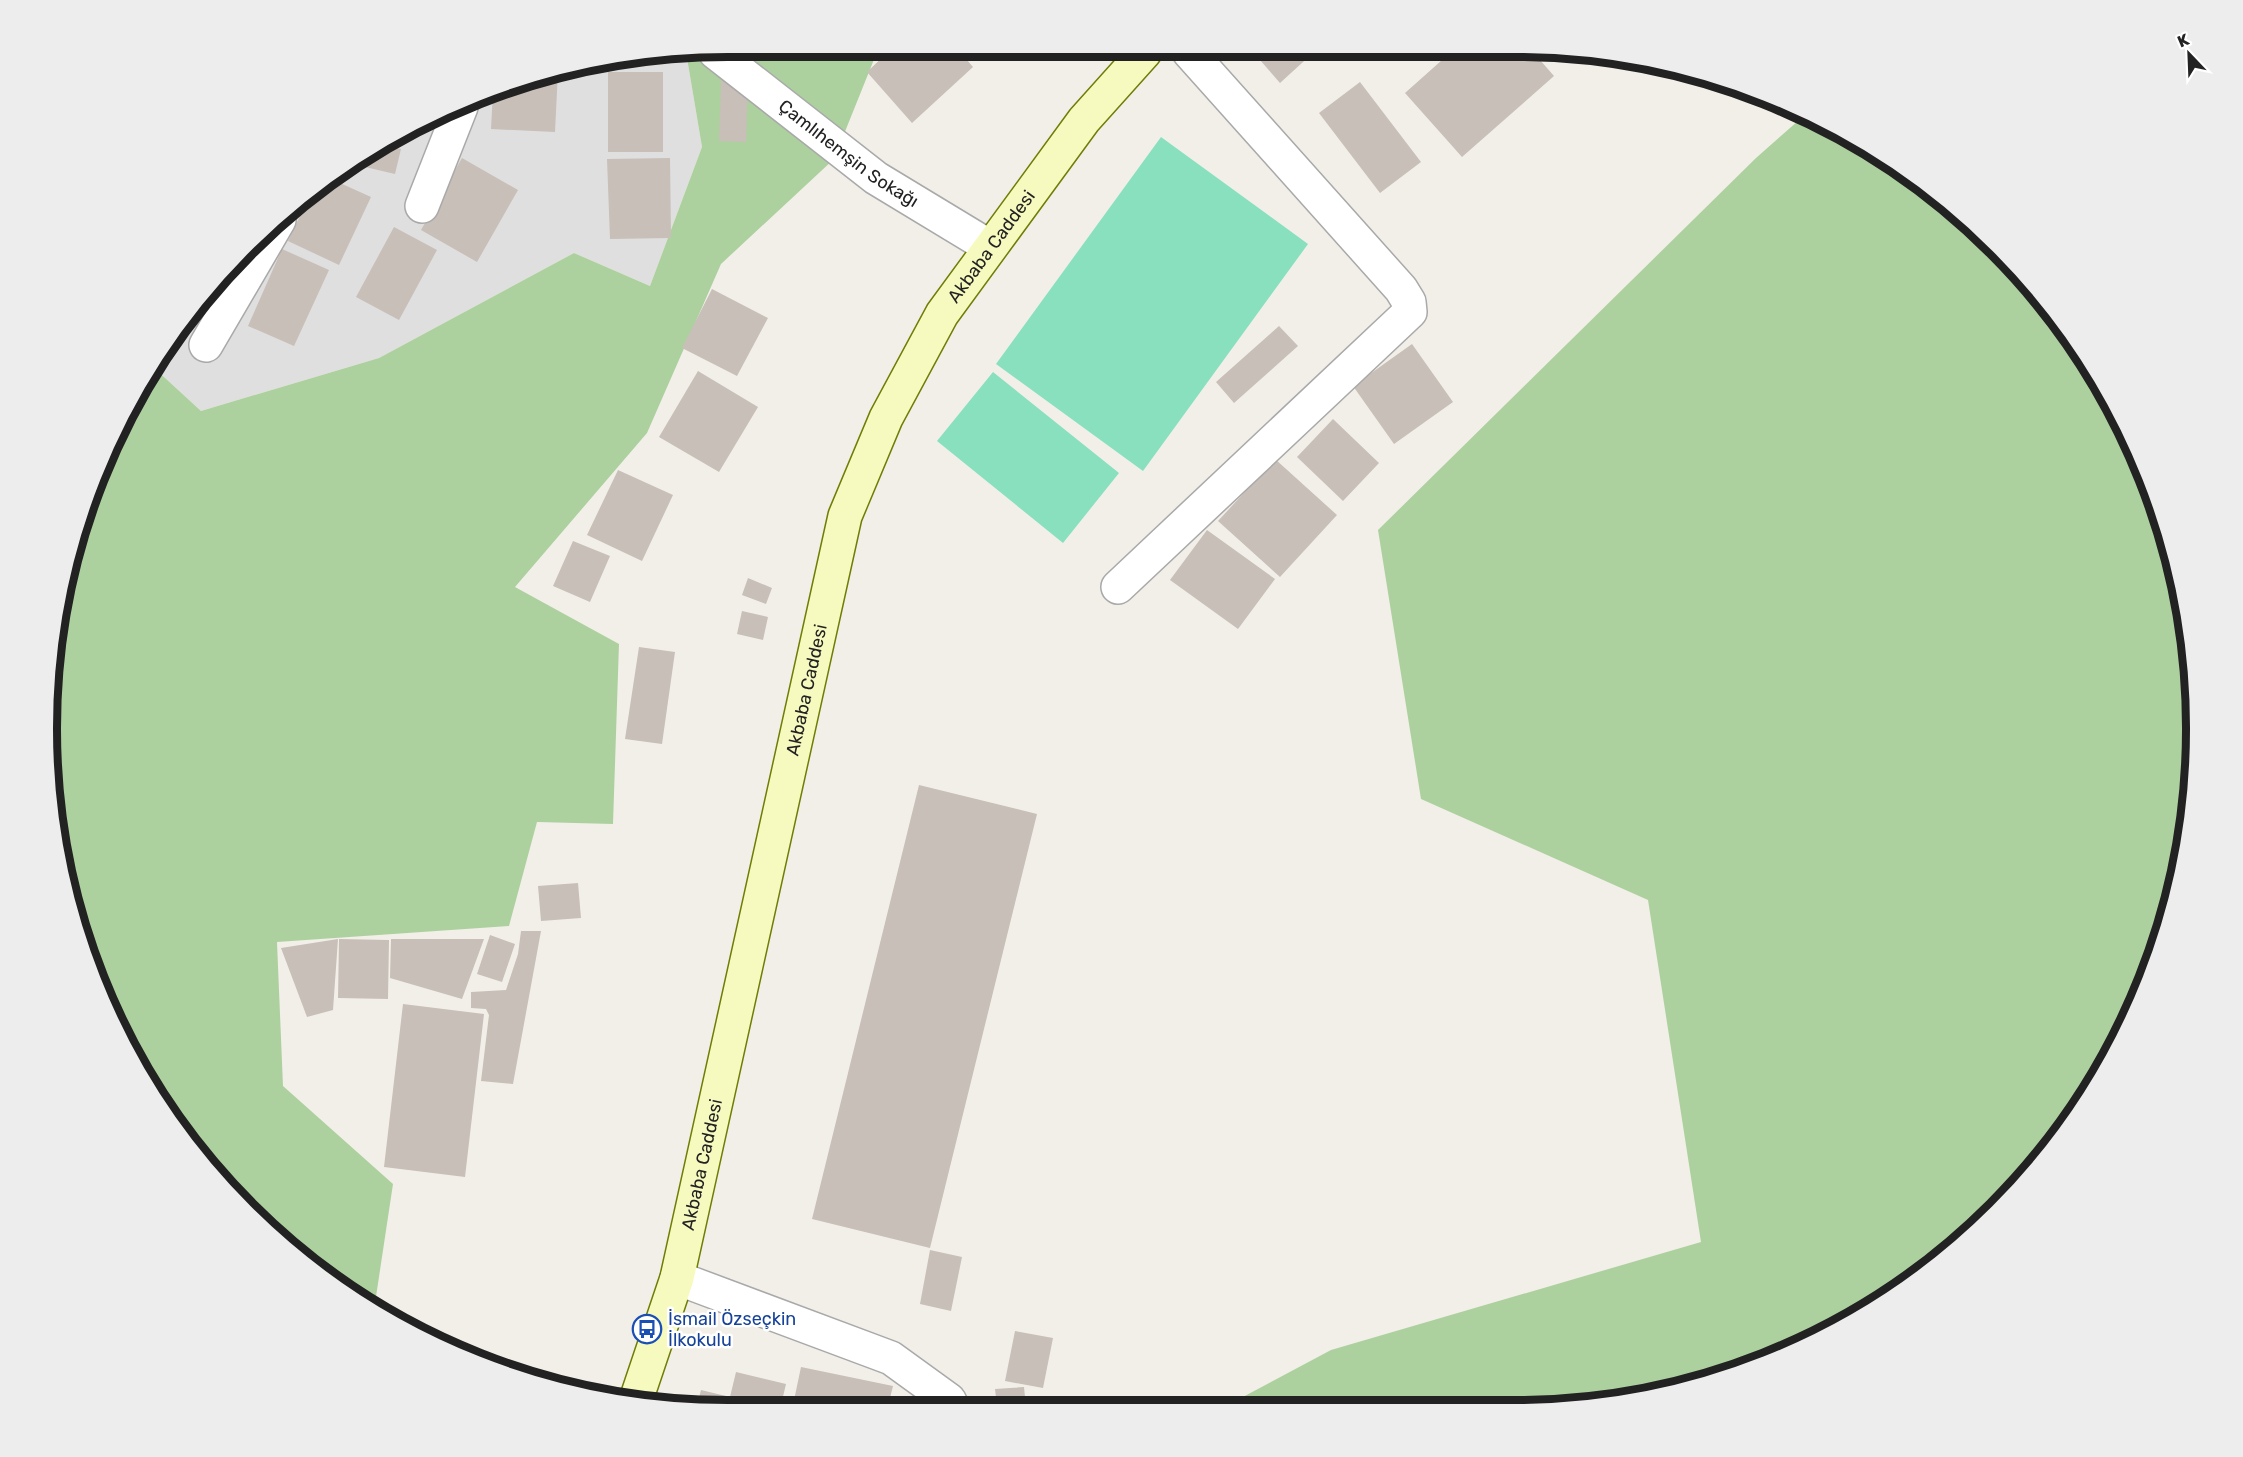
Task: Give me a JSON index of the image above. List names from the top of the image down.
{
  "streets": {
    "main road": ["Akbaba Caddesi"],
    "street": ["Çamlıhemşin Sokağı"]
  },
  "crossings": [
    ["Çamlıhemşin Sokağı", "Akbaba Caddesi"]
  ],
  "places": {
    "bus stop": ["İsmail Özseçkin İlkokulu"]
  },
  "north": "top left"
}
